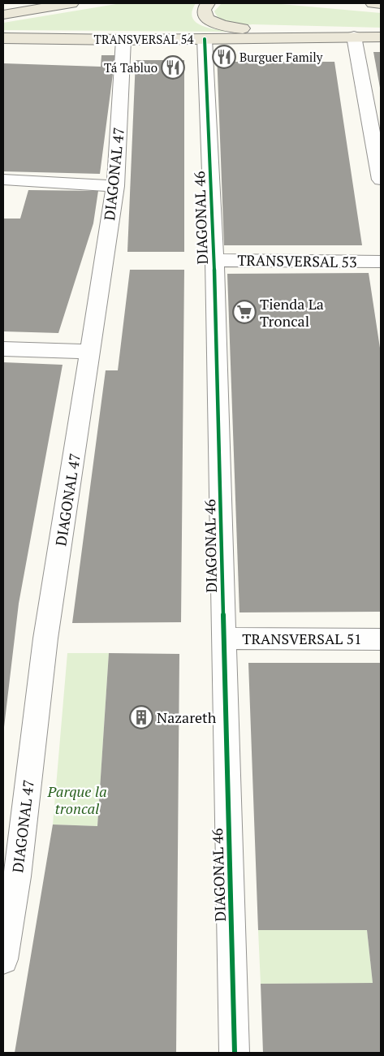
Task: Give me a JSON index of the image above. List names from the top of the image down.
{
  "streets": {
    "main road": ["TRANSVERSAL 54"],
    "street": [
      "DIAGONAL 47",
      "DIAGONAL 46",
      "TRANSVERSAL 53",
      "TRANSVERSAL 51"
    ]
  },
  "crossings": [
    ["TRANSVERSAL 54", "DIAGONAL 47"],
    ["TRANSVERSAL 54", "DIAGONAL 46"],
    ["DIAGONAL 46", "TRANSVERSAL 53"],
    ["DIAGONAL 46", "TRANSVERSAL 51"]
  ],
  "parks": ["Parque la troncal"],
  "places": {
    "restaurant": ["Burguer Family", "Tá Tabluo"],
    "supermarket": ["Tienda La Troncal"],
    "building": ["Nazareth"]
  }
}
